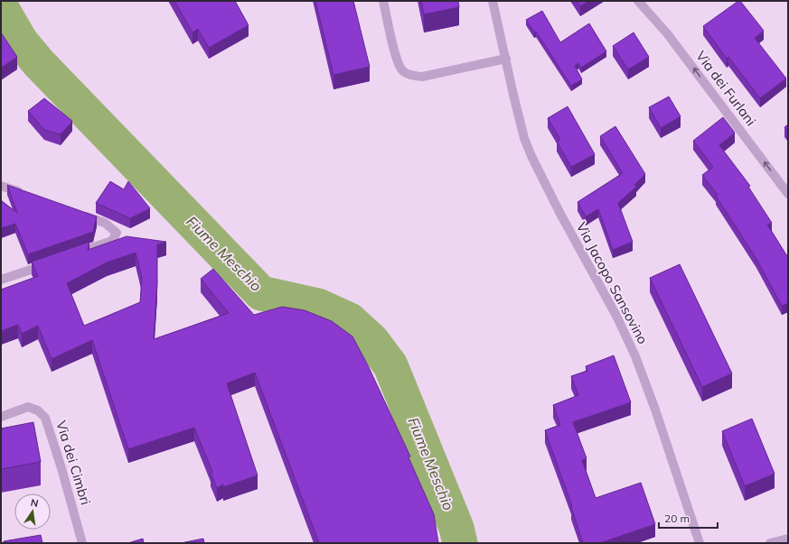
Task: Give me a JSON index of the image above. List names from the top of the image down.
{
  "streets": {
    "street": ["Via dei Furlani", "Via Jacopo Sansovino", "Via dei Cimbri"]
  },
  "one_way": ["Via dei Furlani"],
  "water": ["Fiume Meschio"],
  "scale_bar": "20 m",
  "north": "top"
}
